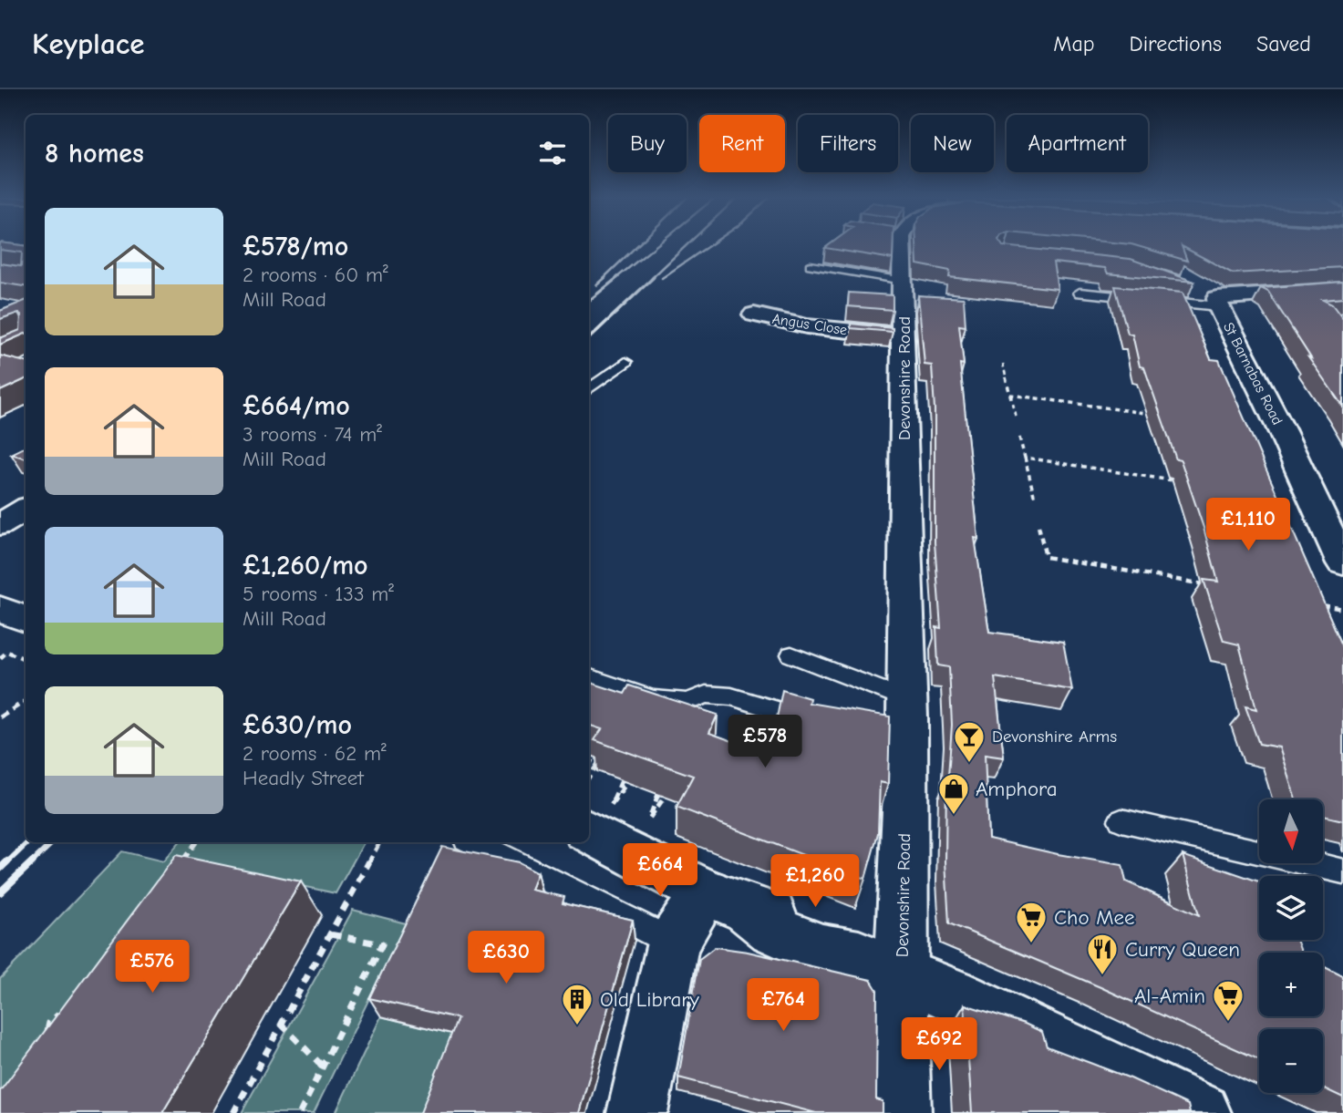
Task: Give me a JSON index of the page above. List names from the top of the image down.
{
  "streets": {
    "street": ["Angus Close", "St Barnabas Road", "Devonshire Road"]
  },
  "crossings": [
    ["Angus Close", "Devonshire Road"]
  ],
  "places": {
    "bar": ["Devonshire Arms"],
    "shop": ["Amphora"],
    "supermarket": ["Cho Mee", "Al-Amin"],
    "restaurant": ["Curry Queen"],
    "building": ["Old Library"]
  },
  "north": "bottom",
  "page": {
    "header": "Keyplace",
    "nav": ["Map", "Directions", "Saved"],
    "chip": [
      "Buy",
      "Rent",
      "Filters",
      "New",
      "Apartment"
    ],
    "heading": "8 homes",
    "list": [
      {
        "name": "£578/mo",
        "note": "2 rooms · 60 m² · Mill Road"
      },
      {
        "name": "£664/mo",
        "note": "3 rooms · 74 m² · Mill Road"
      },
      {
        "name": "£1,260/mo",
        "note": "5 rooms · 133 m² · Mill Road"
      },
      {
        "name": "£630/mo",
        "note": "2 rooms · 62 m² · Headly Street"
      }
    ],
    "price": [
      "£1,110",
      "£578",
      "£664",
      "£1,260",
      "£630",
      "£576",
      "£764",
      "£692"
    ],
    "map_buttons": ["+", "−"]
  }
}
